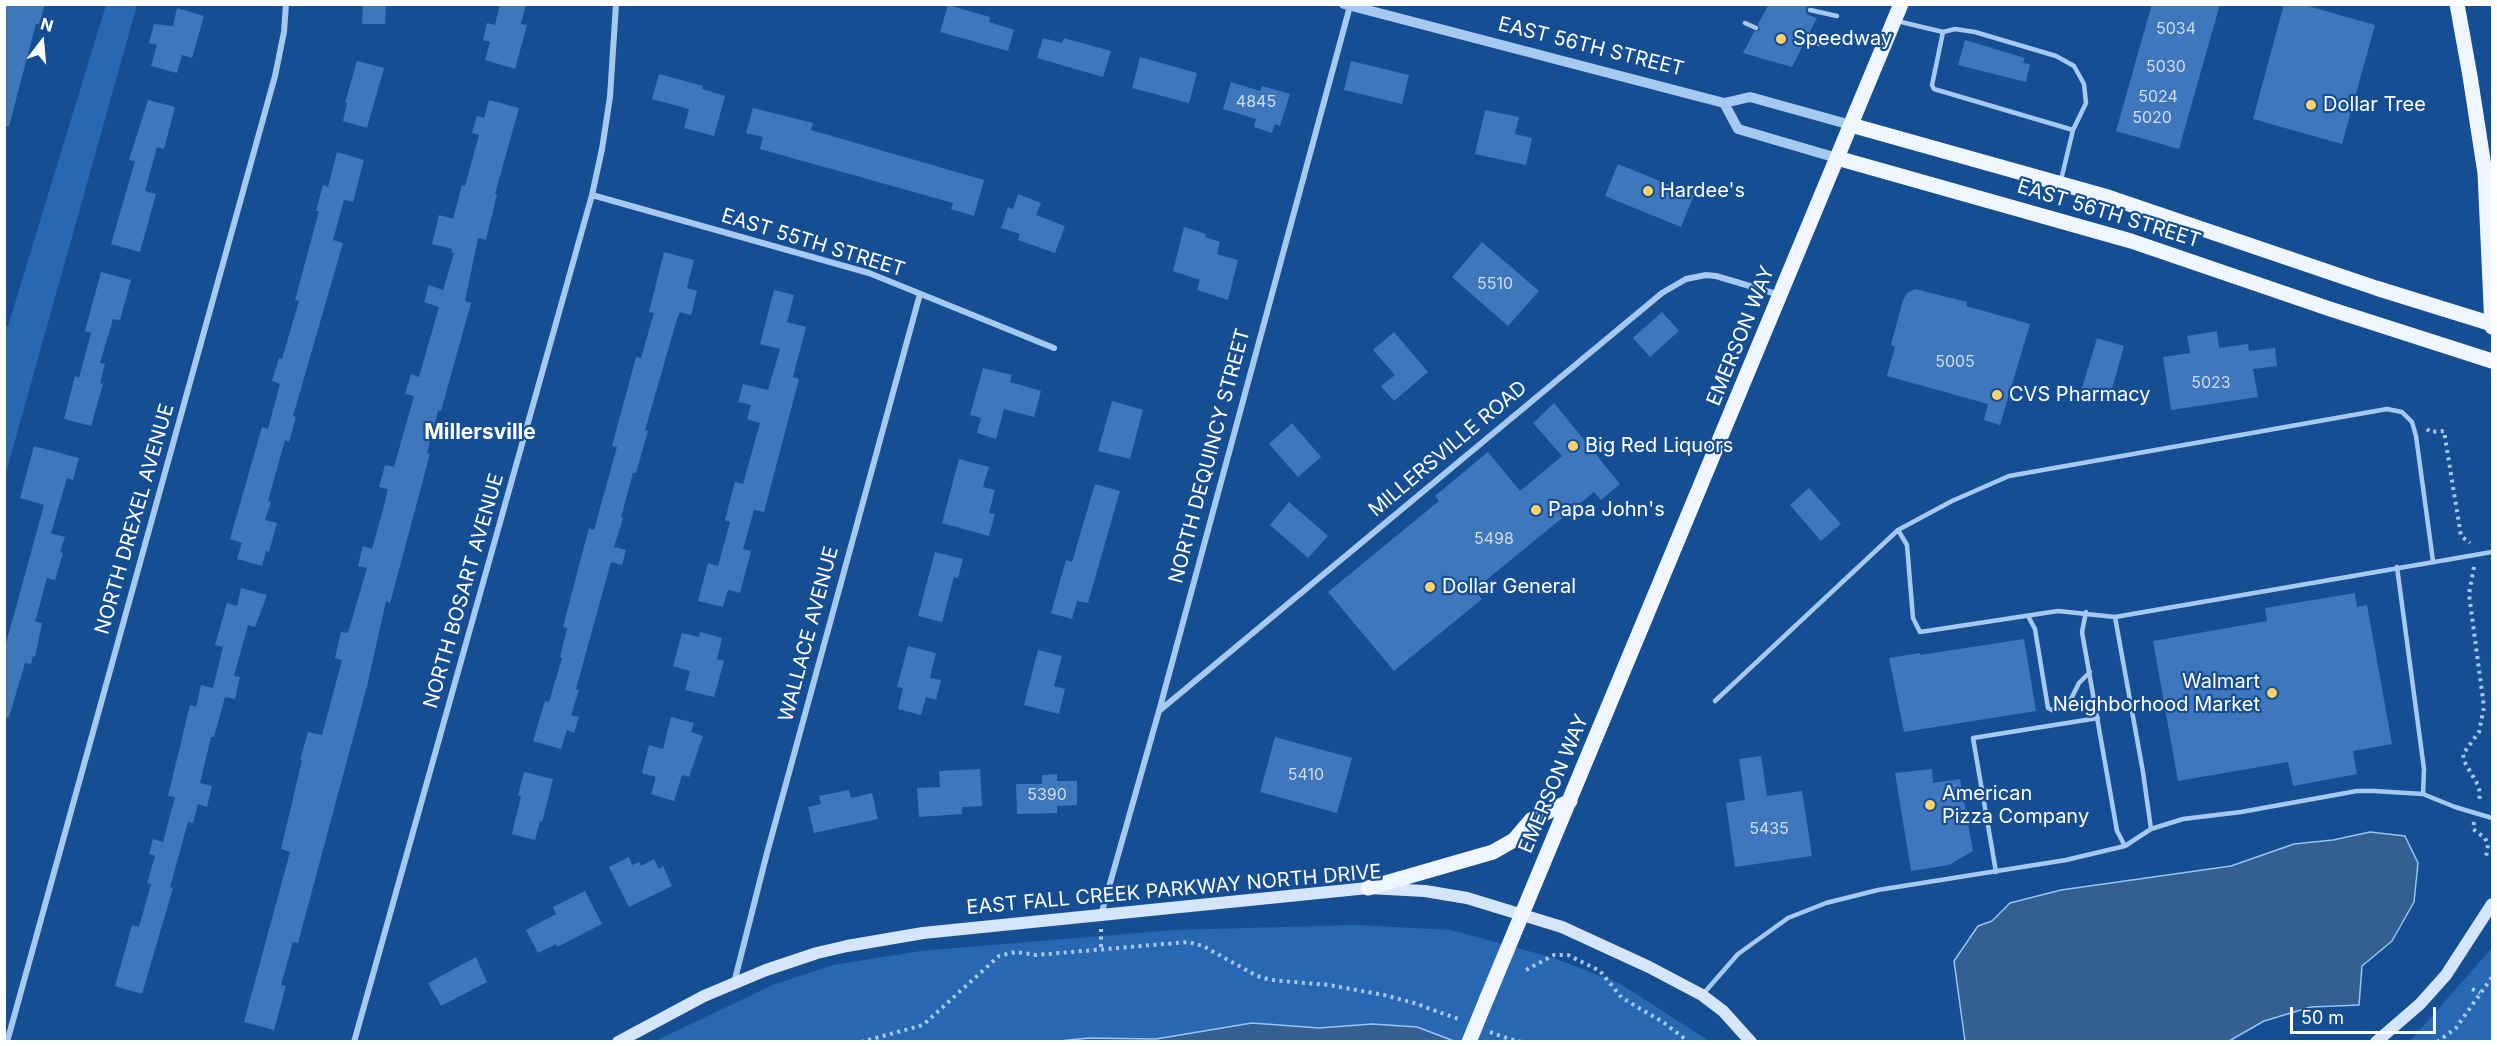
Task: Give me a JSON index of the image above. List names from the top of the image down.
{
  "streets": {
    "main road": ["EAST 56TH STREET", "EMERSON WAY", "EAST FALL CREEK PARKWAY NORTH DRIVE"],
    "street": [
      "EAST 55TH STREET",
      "MILLERSVILLE ROAD",
      "NORTH DEQUINCY STREET",
      "NORTH DREXEL AVENUE",
      "NORTH BOSART AVENUE",
      "WALLACE AVENUE"
    ]
  },
  "crossings": [
    ["EAST 56TH STREET", "EMERSON WAY"],
    ["EAST 56TH STREET", "NORTH DEQUINCY STREET"],
    ["EAST 55TH STREET", "NORTH BOSART AVENUE"],
    ["EAST 55TH STREET", "WALLACE AVENUE"],
    ["EMERSON WAY", "MILLERSVILLE ROAD"],
    ["EMERSON WAY", "EAST FALL CREEK PARKWAY NORTH DRIVE"],
    ["MILLERSVILLE ROAD", "NORTH DEQUINCY STREET"],
    ["NORTH DEQUINCY STREET", "EAST FALL CREEK PARKWAY NORTH DRIVE"],
    ["WALLACE AVENUE", "EAST FALL CREEK PARKWAY NORTH DRIVE"]
  ],
  "districts": ["Millersville"],
  "places": [
    "Speedway",
    "Dollar Tree",
    "Hardee's",
    "CVS Pharmacy",
    "Big Red Liquors",
    "Papa John's",
    "Dollar General",
    "Walmart Neighborhood Market",
    "American Pizza Company"
  ],
  "house_numbers": [
    "5034",
    "5030",
    "5024",
    "4845",
    "5020",
    "5510",
    "5005",
    "5023",
    "5498",
    "5410",
    "5390",
    "5435"
  ],
  "scale_bar": "50 m",
  "north": "top"
}
